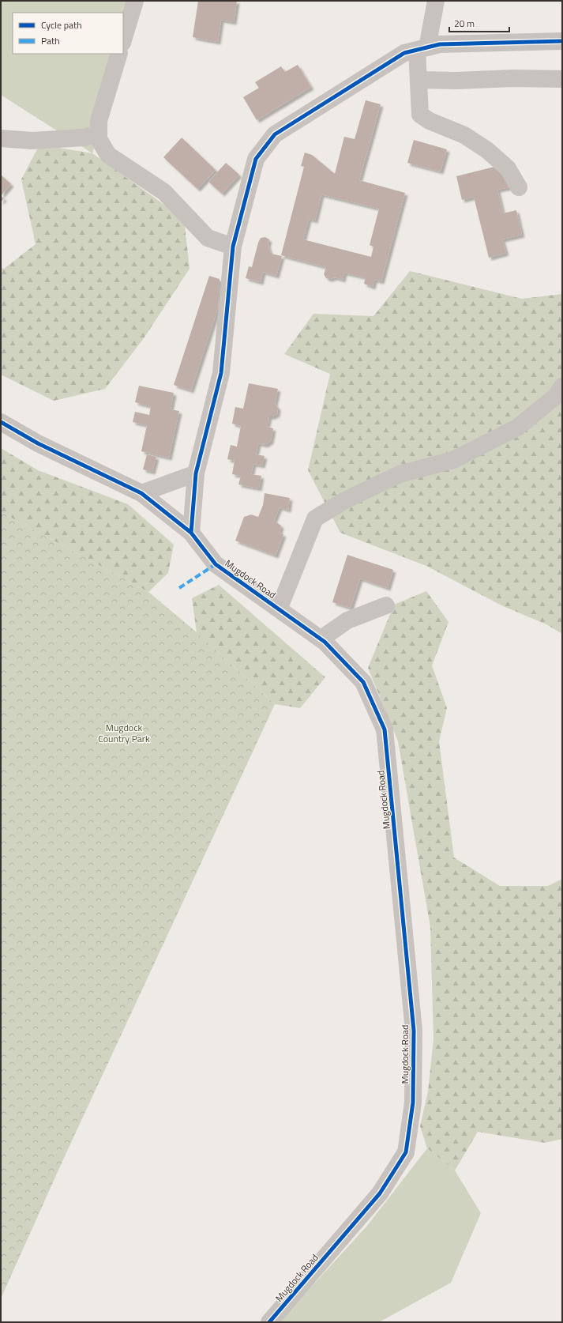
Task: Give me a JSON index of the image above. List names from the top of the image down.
{
  "streets": {
    "street": ["Mugdock Road"]
  },
  "parks": ["Mugdock Country Park"],
  "legend": ["Cycle path", "Path"],
  "scale_bar": "20 m"
}
